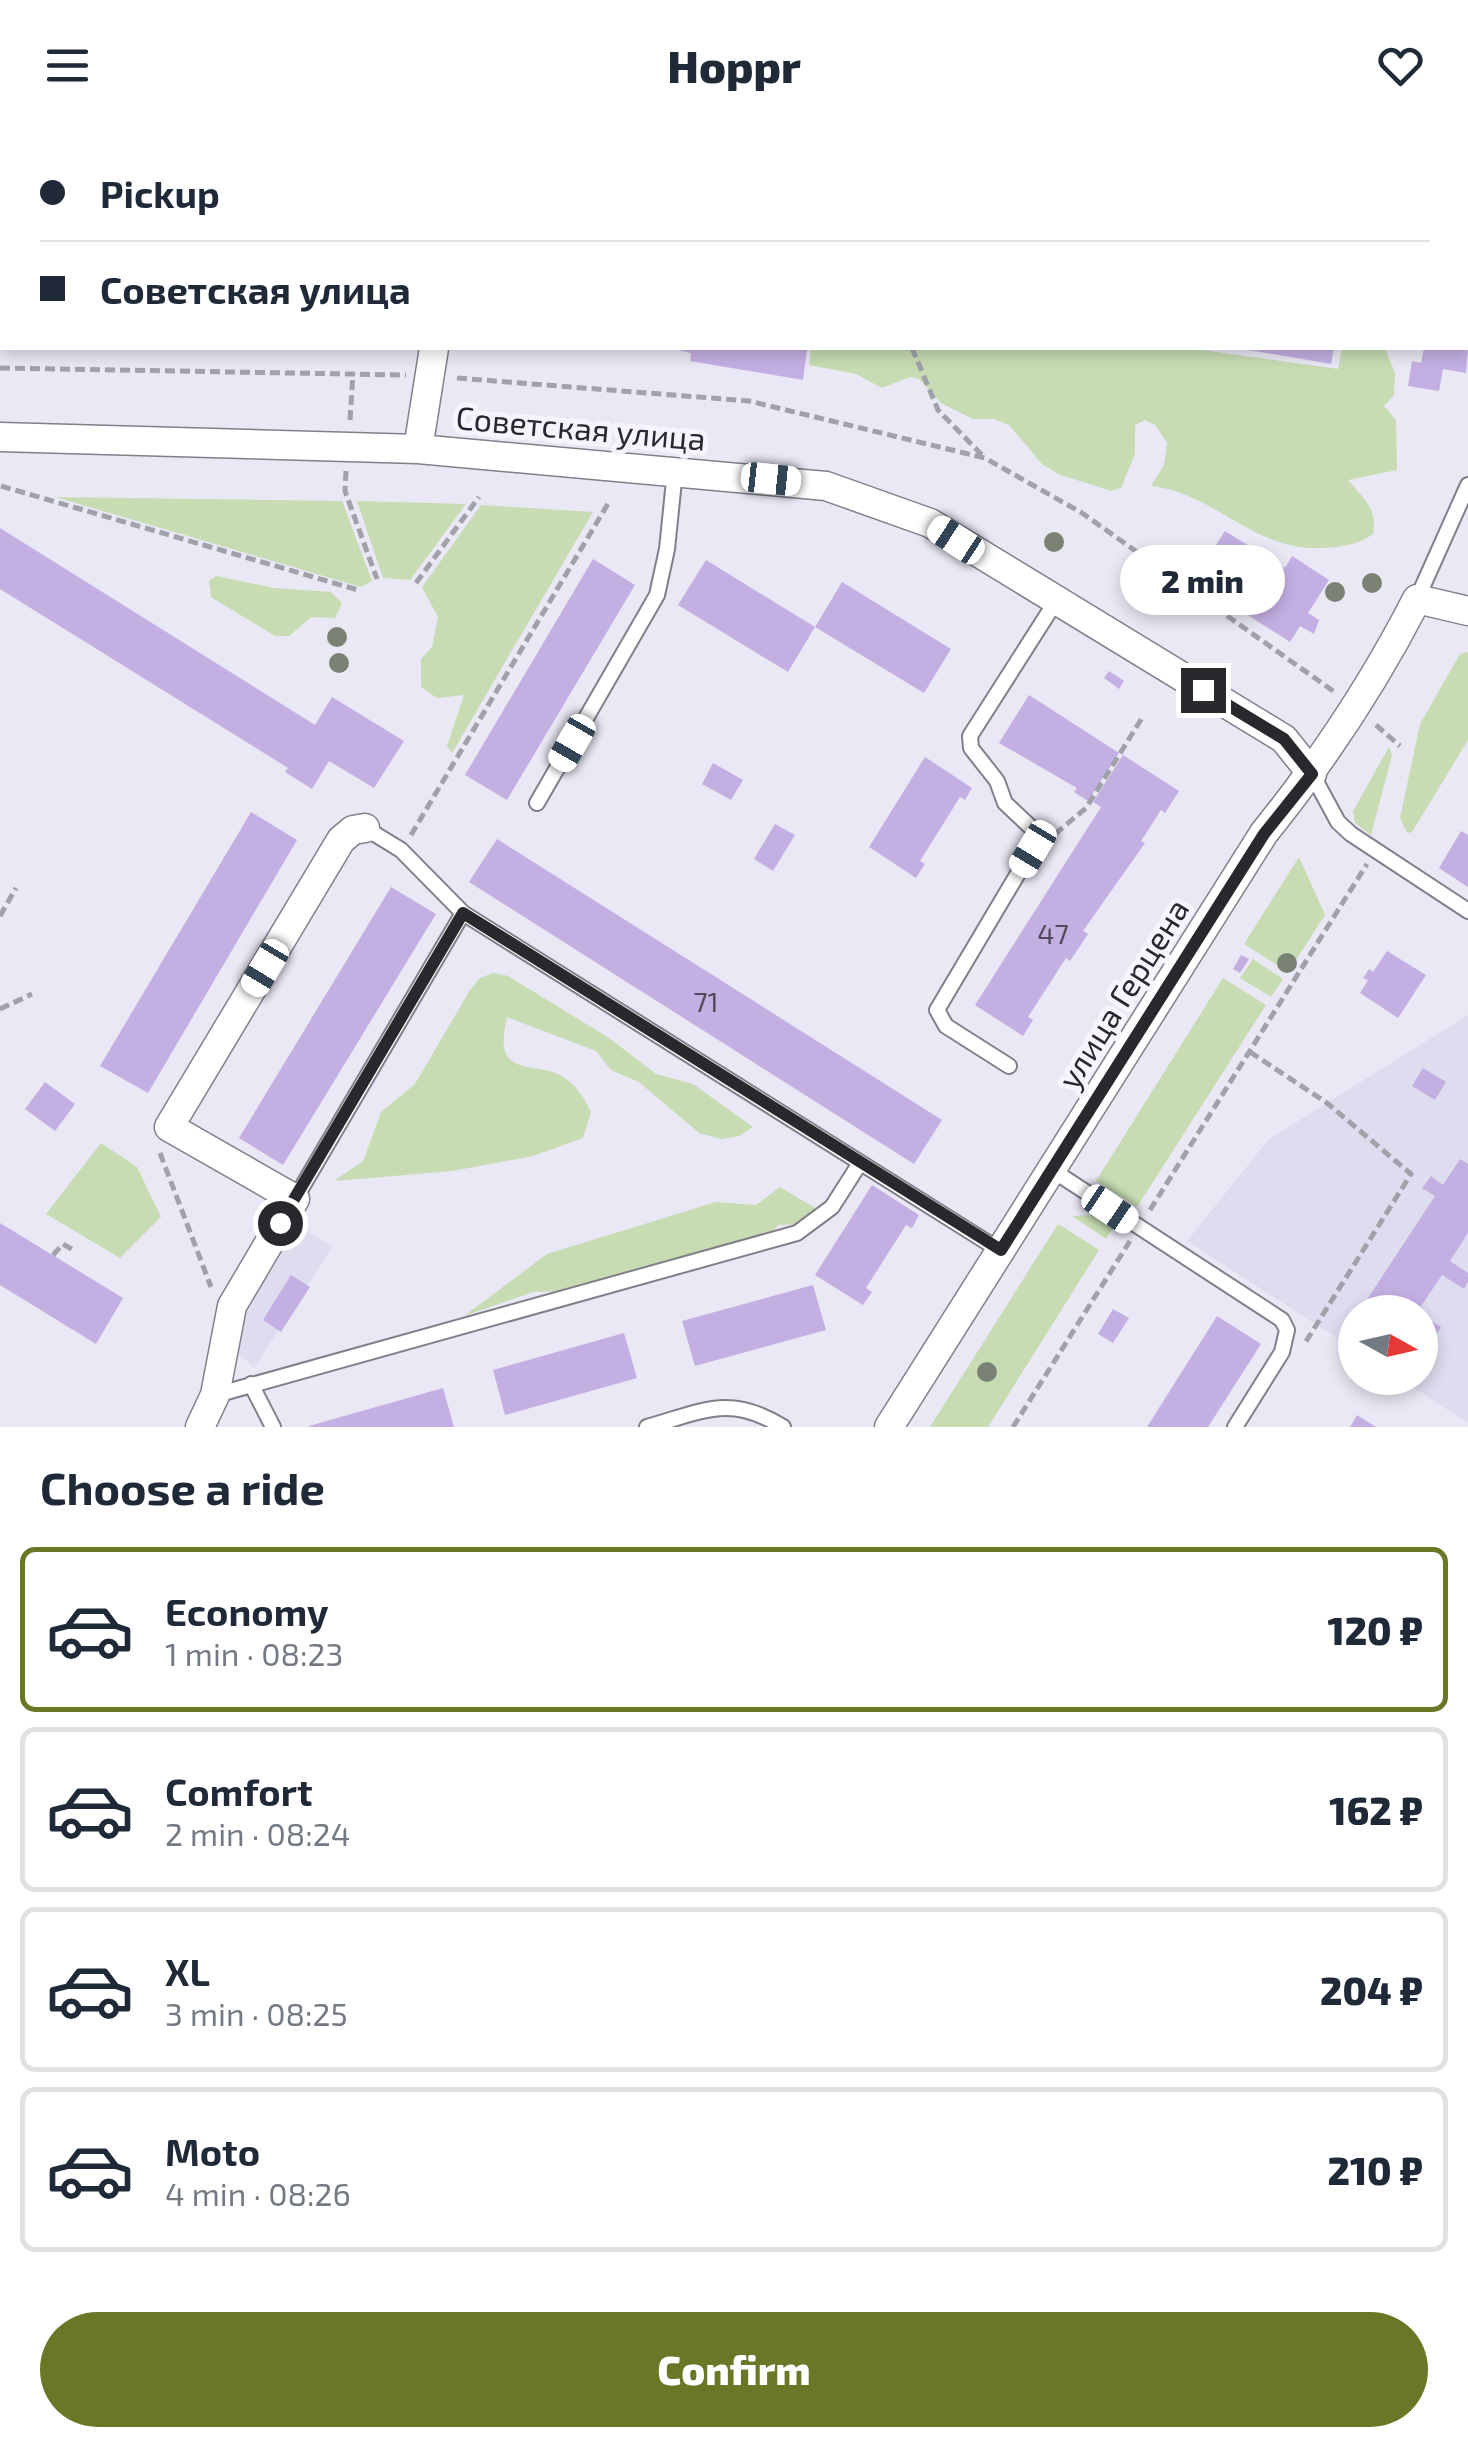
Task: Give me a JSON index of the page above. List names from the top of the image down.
{
  "streets": {
    "street": ["Советская улица", "улица Герцена"]
  },
  "crossings": [
    ["Советская улица", "улица Герцена"]
  ],
  "house_numbers": ["47", "71"],
  "north": "right",
  "page": {
    "header": "Hoppr",
    "banner": ["Pickup", "Советская улица"],
    "bubble": "2 min",
    "heading": "Choose a ride",
    "list": [
      {
        "name": "Economy",
        "note": "1 min · 08:23",
        "value": "120 ₽"
      },
      {
        "name": "Comfort",
        "note": "2 min · 08:24",
        "value": "162 ₽"
      },
      {
        "name": "XL",
        "note": "3 min · 08:25",
        "value": "204 ₽"
      },
      {
        "name": "Moto",
        "note": "4 min · 08:26",
        "value": "210 ₽"
      }
    ],
    "buttons": "Confirm"
  }
}
